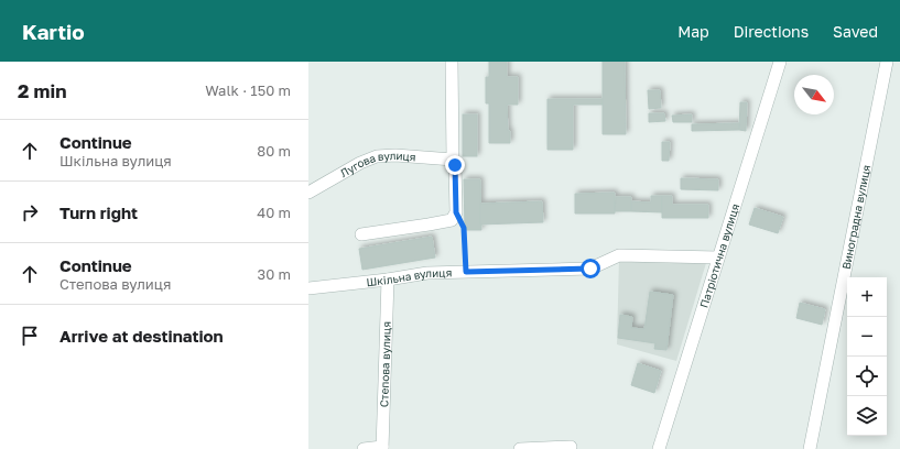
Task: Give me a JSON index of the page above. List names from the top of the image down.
{
  "streets": {
    "street": [
      "Лугова вулиця",
      "Виноградна вулиця",
      "Патріотична вулиця",
      "Шкільна вулиця",
      "Степова вулиця"
    ]
  },
  "crossings": [
    ["Патріотична вулиця", "Шкільна вулиця"],
    ["Шкільна вулиця", "Степова вулиця"]
  ],
  "north": "bottom right",
  "page": {
    "header": "Kartio",
    "nav": ["Map", "Directions", "Saved"],
    "heading": ["2 min", "Walk · 150 m"],
    "list": [
      ["Continue", "Шкільна вулиця", "80 m"],
      ["Turn right", "40 m"],
      ["Continue", "Степова вулиця", "30 m"],
      "Arrive at destination"
    ],
    "map_buttons": ["+", "−"]
  }
}
